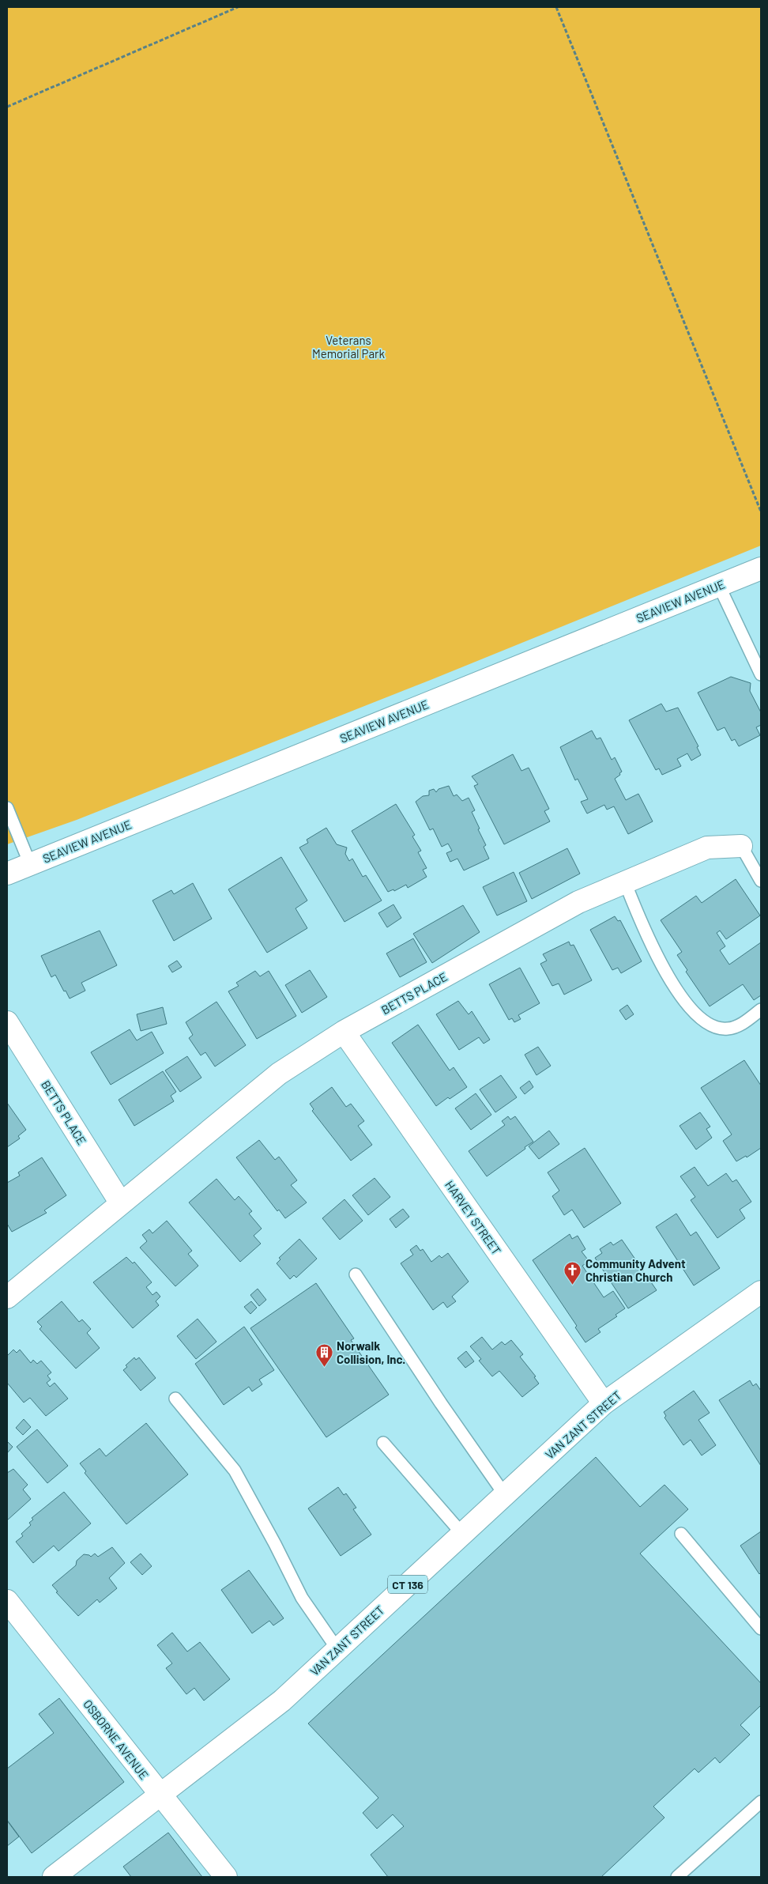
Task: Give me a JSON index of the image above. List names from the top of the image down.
{
  "streets": {
    "street": [
      "SEAVIEW AVENUE",
      "BETTS PLACE",
      "HARVEY STREET",
      "VAN ZANT STREET",
      "CT 136",
      "OSBORNE AVENUE"
    ]
  },
  "crossings": [
    ["BETTS PLACE", "HARVEY STREET"],
    ["HARVEY STREET", "VAN ZANT STREET"],
    ["VAN ZANT STREET", "OSBORNE AVENUE"]
  ],
  "parks": ["Veterans Memorial Park"],
  "places": {
    "church": ["Community Advent Christian Church"],
    "building": ["Norwalk Collision, Inc."]
  }
}
